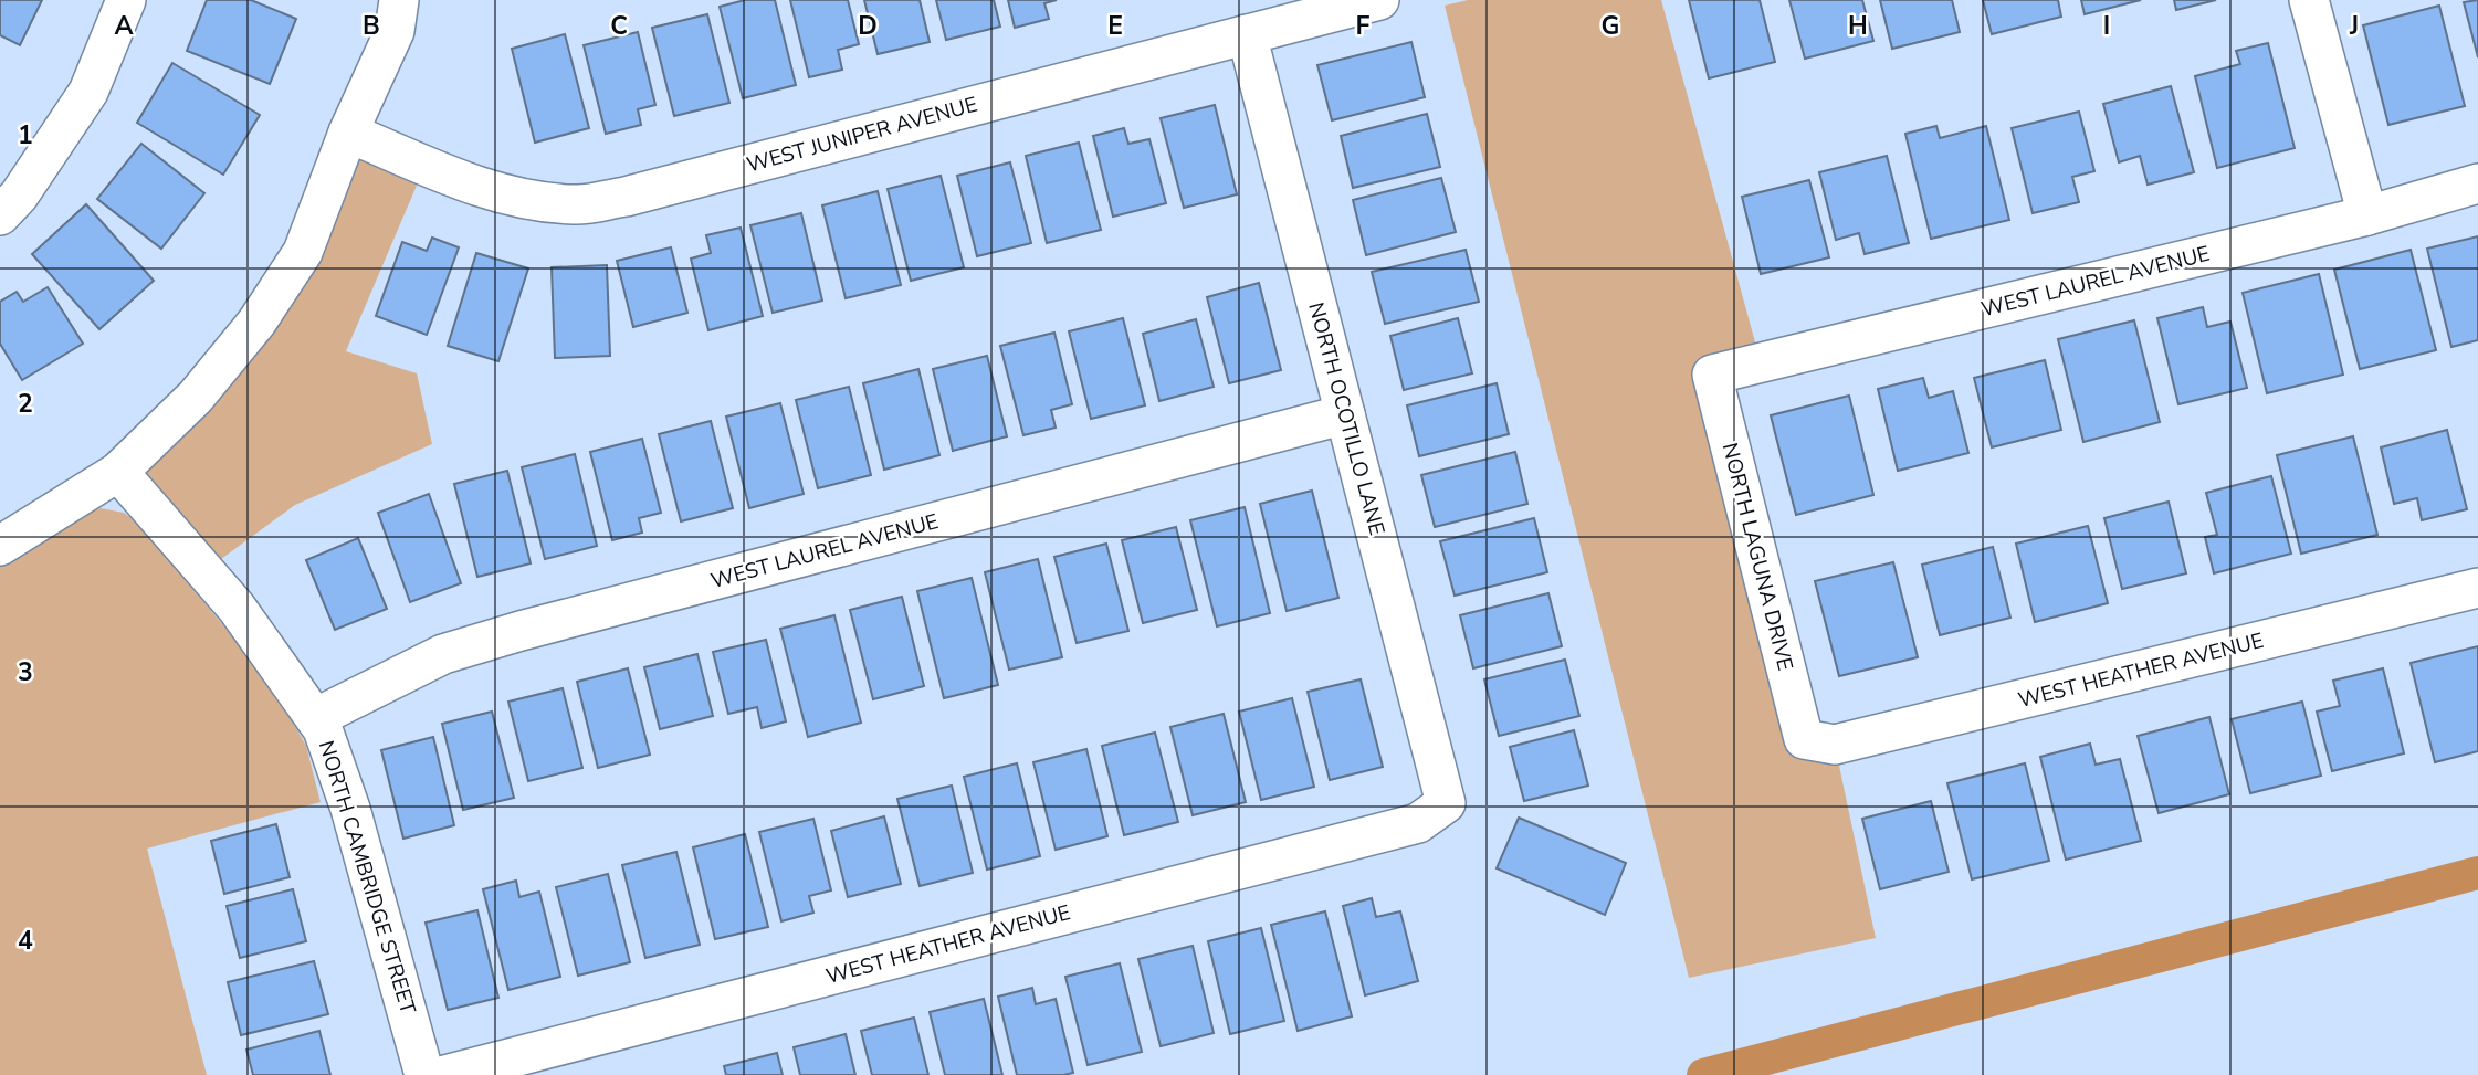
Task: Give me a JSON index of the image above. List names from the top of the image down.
{
  "streets": {
    "street": [
      "WEST JUNIPER AVENUE",
      "WEST LAUREL AVENUE",
      "NORTH OCOTILLO LANE",
      "NORTH LAGUNA DRIVE",
      "WEST HEATHER AVENUE",
      "NORTH CAMBRIDGE STREET"
    ]
  },
  "crossings": [
    ["WEST JUNIPER AVENUE", "NORTH OCOTILLO LANE"],
    ["WEST LAUREL AVENUE", "NORTH OCOTILLO LANE"],
    ["WEST LAUREL AVENUE", "NORTH LAGUNA DRIVE"],
    ["WEST LAUREL AVENUE", "NORTH CAMBRIDGE STREET"],
    ["NORTH OCOTILLO LANE", "WEST HEATHER AVENUE"],
    ["NORTH LAGUNA DRIVE", "WEST HEATHER AVENUE"]
  ],
  "grid": {
    "columns": [
      "A",
      "B",
      "C",
      "D",
      "E",
      "F",
      "G",
      "H",
      "I",
      "J"
    ],
    "rows": [
      "1",
      "2",
      "3",
      "4"
    ]
  }
}
